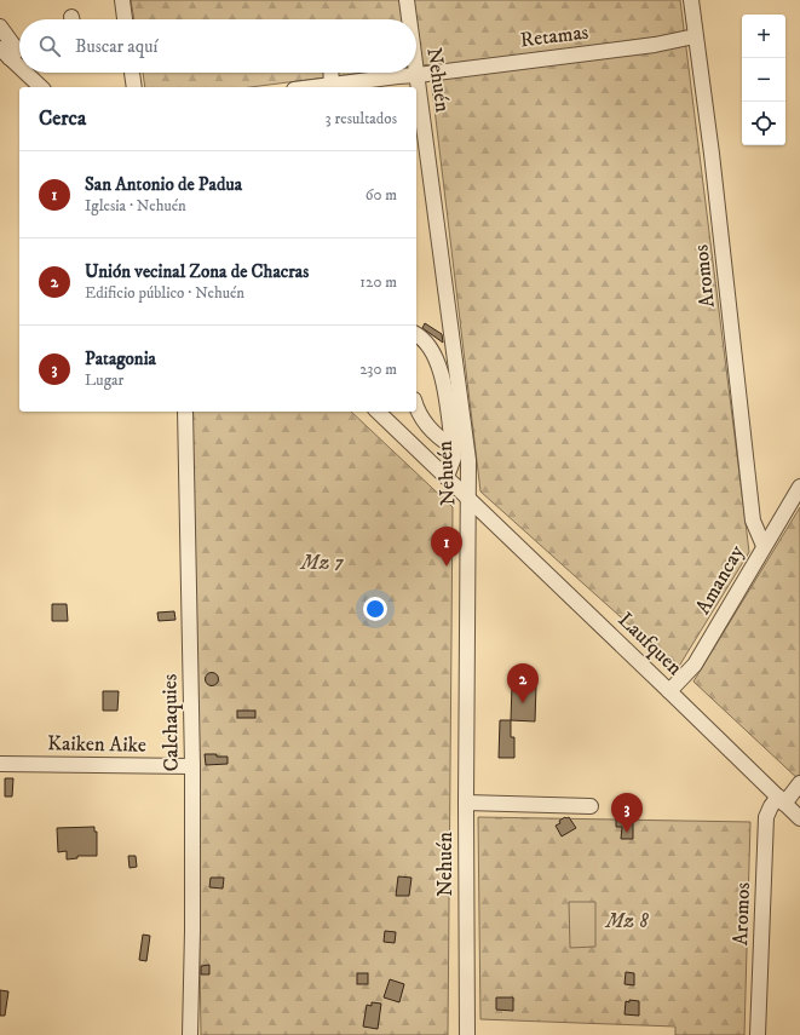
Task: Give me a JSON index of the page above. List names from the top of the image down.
{
  "streets": {
    "street": [
      "Retamas",
      "Nehuén",
      "Aromos",
      "Amancay",
      "Laufquen",
      "Calchaquies",
      "Kaiken Aike"
    ]
  },
  "crossings": [
    ["Retamas", "Nehuén"],
    ["Retamas", "Aromos"],
    ["Nehuén", "Laufquen"],
    ["Aromos", "Amancay"],
    ["Aromos", "Laufquen"],
    ["Amancay", "Laufquen"],
    ["Calchaquies", "Kaiken Aike"]
  ],
  "parks": ["Mz 7", "Mz 8"],
  "page": {
    "map_buttons": ["+", "−"],
    "search": "Buscar aquí",
    "heading": ["Cerca", "3 resultados"],
    "list": [
      {
        "mark": "1",
        "name": "San Antonio de Padua",
        "note": "Iglesia · Nehuén",
        "value": "60 m"
      },
      {
        "mark": "2",
        "name": "Unión vecinal Zona de Chacras",
        "note": "Edificio público · Nehuén",
        "value": "120 m"
      },
      {
        "mark": "3",
        "name": "Patagonia",
        "note": "Lugar",
        "value": "230 m"
      }
    ],
    "pins": ["1", "2", "3"]
  }
}
